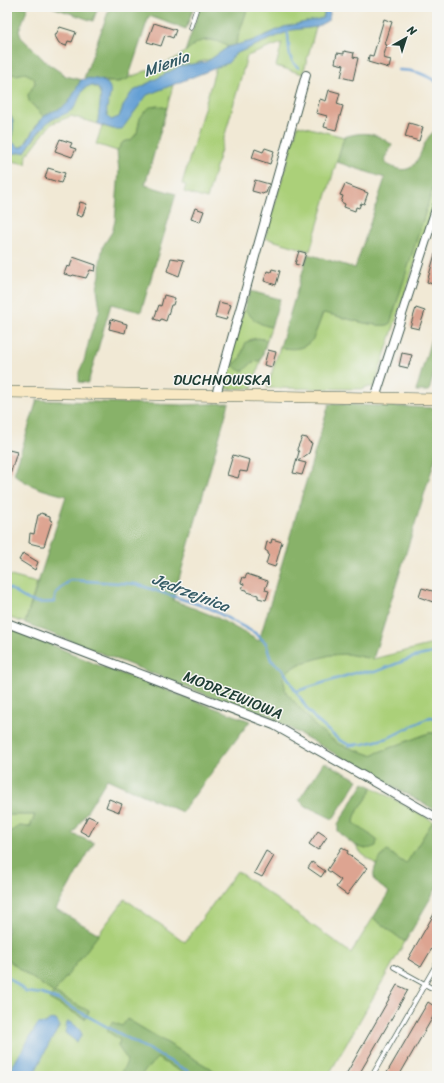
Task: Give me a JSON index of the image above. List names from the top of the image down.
{
  "streets": {
    "street": ["DUCHNOWSKA", "MODRZEWIOWA"]
  },
  "water": ["Mienia", "Jędrzejnica"],
  "north": "top right"
}
